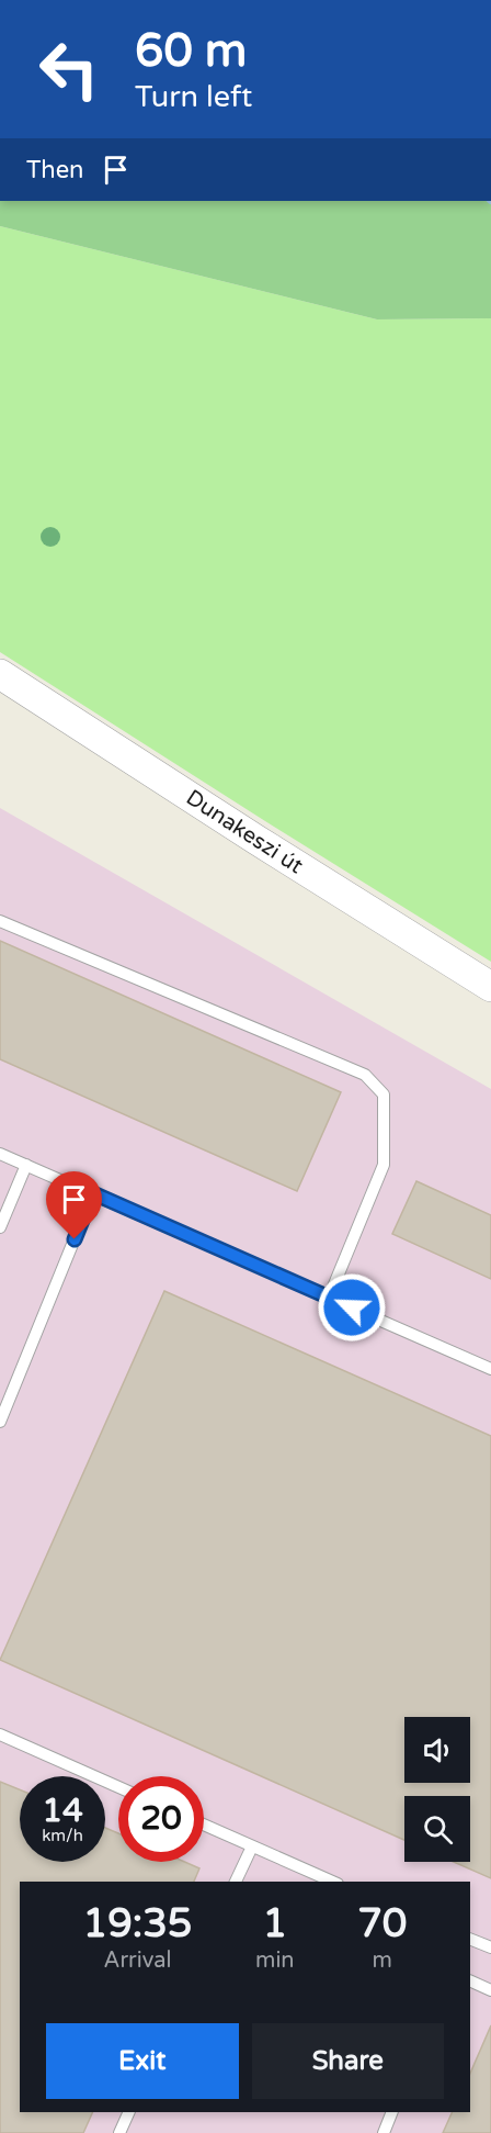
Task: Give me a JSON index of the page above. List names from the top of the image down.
{
  "streets": {
    "street": ["Dunakeszi út"]
  },
  "page": {
    "turn": ["60 m", "Turn left"],
    "then": "Then",
    "speed": "14 km/h",
    "limit": "20",
    "eta": [
      "19:35",
      "Arrival",
      "1",
      "min",
      "70",
      "m"
    ],
    "buttons": ["Exit", "Share"]
  }
}
